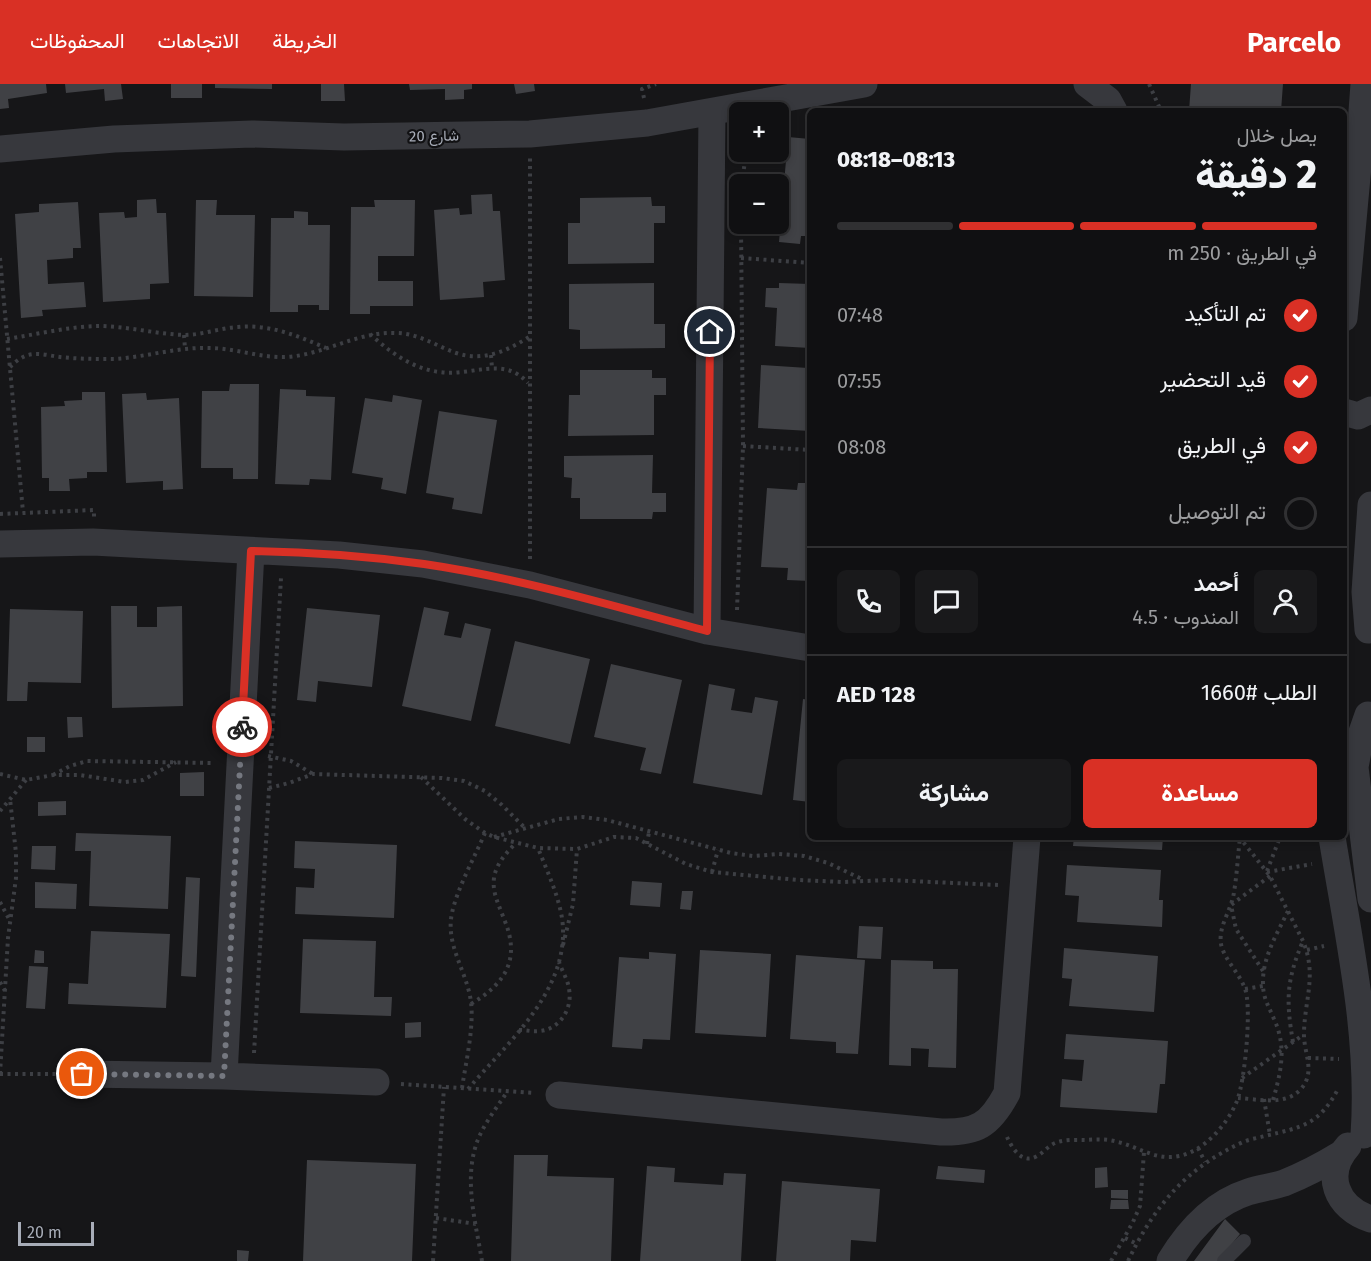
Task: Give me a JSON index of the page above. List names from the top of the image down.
{
  "streets": {
    "street": ["شارع 20"]
  },
  "scale_bar": "20 m",
  "page": {
    "header": "Parcelo",
    "nav": ["الخريطة", "الاتجاهات", "المحفوظات"],
    "map_buttons": ["+", "−"],
    "heading": ["2 دقيقة", "يصل خلال", "08:13–08:18"],
    "panel": [
      "أحمد",
      "المندوب · 4.5",
      "الطلب #1660",
      "AED 128"
    ],
    "bar": "في الطريق · 250 m",
    "list": [
      ["تم التأكيد", "07:48"],
      ["قيد التحضير", "07:55"],
      ["في الطريق", "08:08"],
      "تم التوصيل"
    ],
    "buttons": ["مساعدة", "مشاركة"],
    "scale": "20 m"
  }
}
